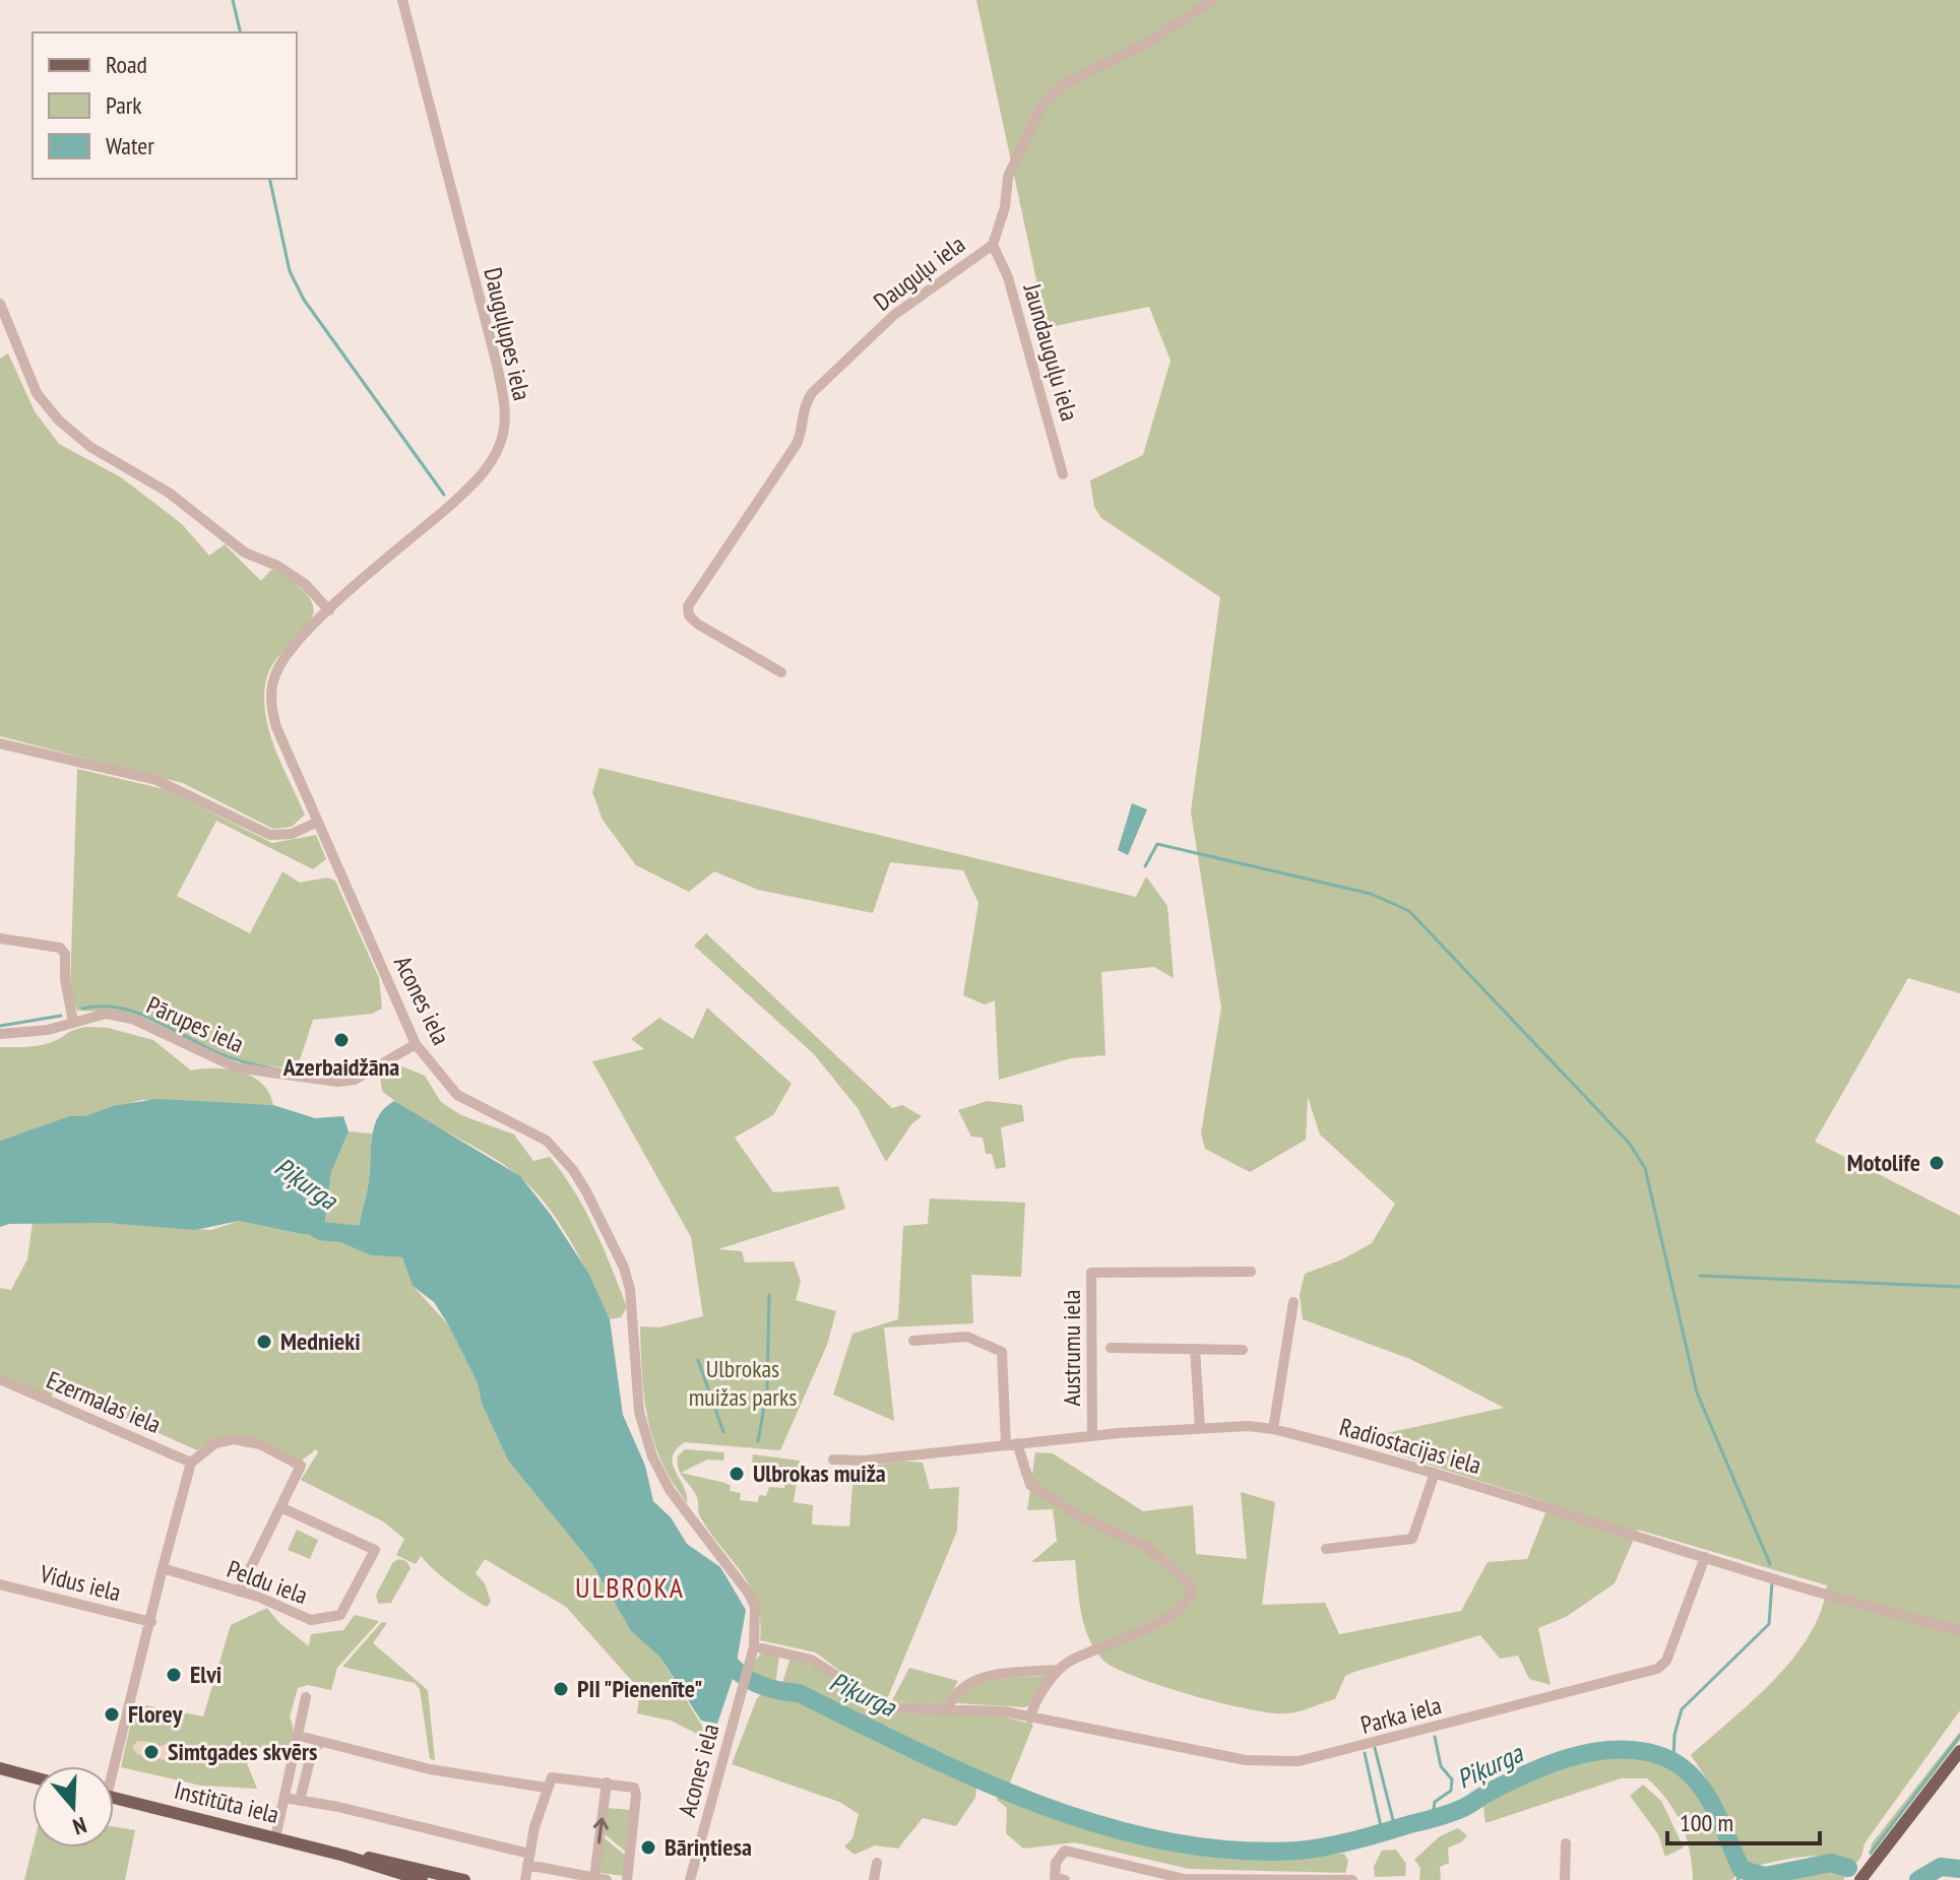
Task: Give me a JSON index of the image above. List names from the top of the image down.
{
  "streets": {
    "main road": ["Institūta iela"],
    "street": [
      "Dauguļu iela",
      "Dauguļupes iela",
      "Jaundauguļu iela",
      "Acones iela",
      "Pārupes iela",
      "Austrumu iela",
      "Ezermalas iela",
      "Radiostacijas iela",
      "Peldu iela",
      "Vidus iela",
      "Parka iela"
    ]
  },
  "crossings": [
    ["Dauguļu iela", "Jaundauguļu iela"],
    ["Dauguļupes iela", "Acones iela"],
    ["Acones iela", "Pārupes iela"],
    ["Austrumu iela", "Radiostacijas iela"],
    ["Radiostacijas iela", "Parka iela"]
  ],
  "districts": ["ULBROKA"],
  "water": ["Piķurga"],
  "parks": ["Ulbrokas muižas parks"],
  "places": [
    "Azerbaidžāna",
    "Motolife",
    "Mednieki",
    "Ulbrokas muiža",
    "Elvi",
    "PII \"Pienenīte\"",
    "Florey",
    "Simtgades skvērs",
    "Bāriņtiesa"
  ],
  "legend": ["Road", "Park", "Water"],
  "scale_bar": "100 m",
  "north": "bottom"
}
